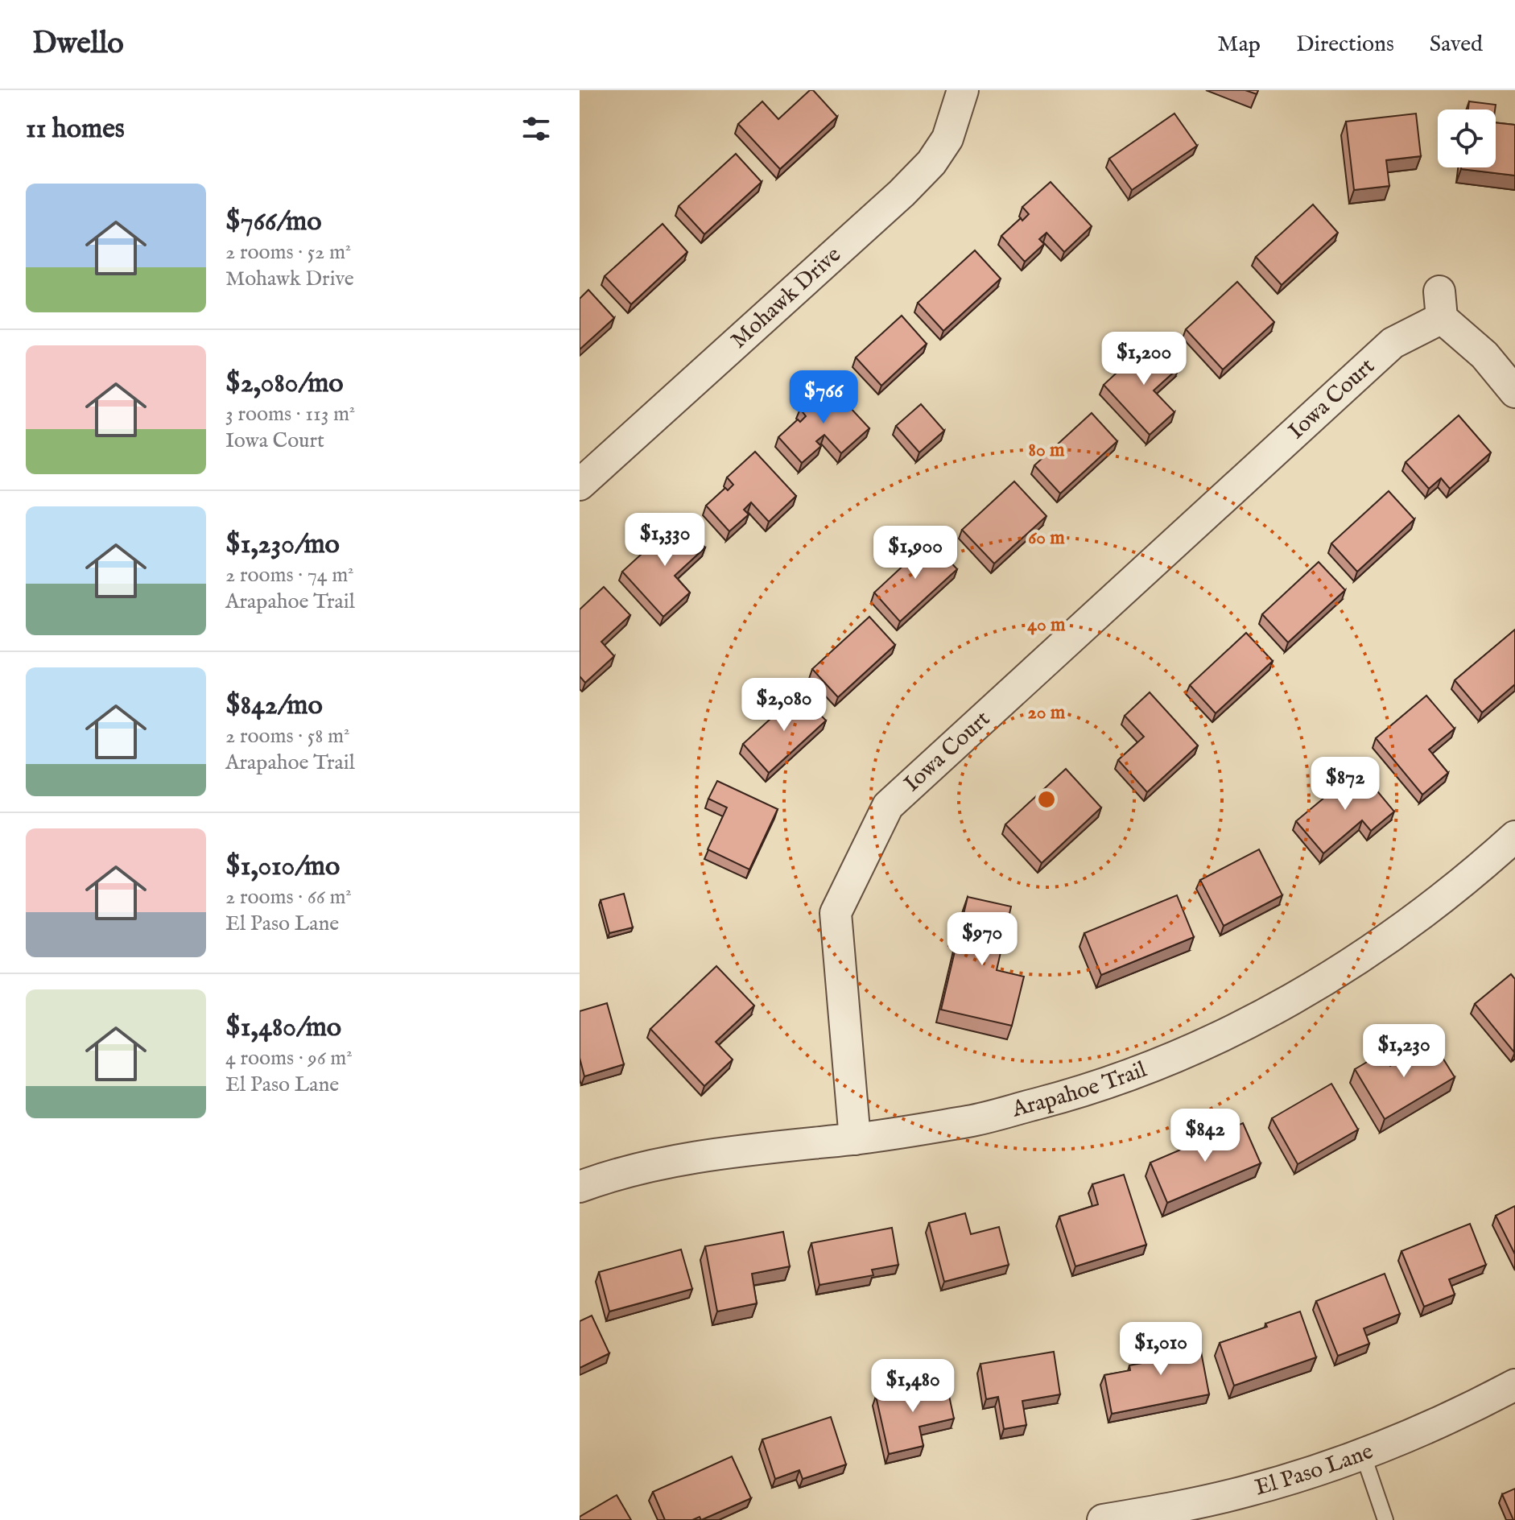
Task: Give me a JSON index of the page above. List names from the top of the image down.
{
  "streets": {
    "street": [
      "Mohawk Drive",
      "Iowa Court",
      "Arapahoe Trail",
      "El Paso Lane"
    ]
  },
  "crossings": [
    ["Iowa Court", "Arapahoe Trail"]
  ],
  "page": {
    "header": "Dwello",
    "nav": ["Map", "Directions", "Saved"],
    "heading": "11 homes",
    "list": [
      {
        "name": "$766/mo",
        "note": "2 rooms · 52 m² · Mohawk Drive"
      },
      {
        "name": "$2,080/mo",
        "note": "3 rooms · 113 m² · Iowa Court"
      },
      {
        "name": "$1,230/mo",
        "note": "2 rooms · 74 m² · Arapahoe Trail"
      },
      {
        "name": "$842/mo",
        "note": "2 rooms · 58 m² · Arapahoe Trail"
      },
      {
        "name": "$1,010/mo",
        "note": "2 rooms · 66 m² · El Paso Lane"
      },
      {
        "name": "$1,480/mo",
        "note": "4 rooms · 96 m² · El Paso Lane"
      }
    ],
    "price": [
      "$1,200",
      "$766",
      "$1,330",
      "$1,900",
      "$2,080",
      "$872",
      "$970",
      "$1,230",
      "$842",
      "$1,010",
      "$1,480"
    ]
  },
  "rings": [
    "80 m",
    "60 m",
    "40 m",
    "20 m"
  ]
}
